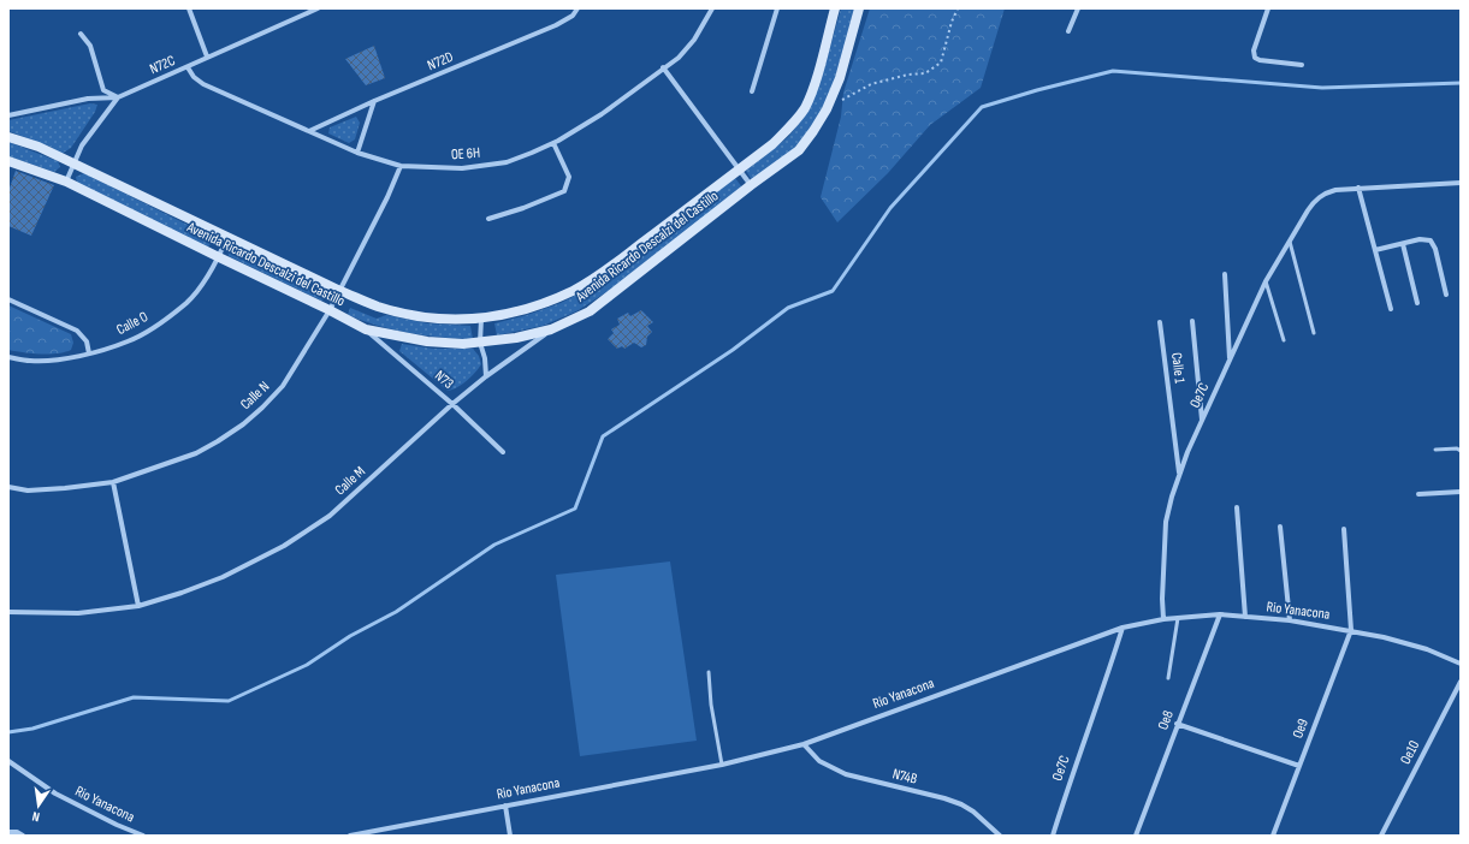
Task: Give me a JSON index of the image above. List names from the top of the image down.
{
  "streets": {
    "street": [
      "N72D",
      "N72C",
      "OE 6H",
      "Avenida Ricardo Descalzi del Castillo",
      "Calle O",
      "Calle 1",
      "N73",
      "Calle N",
      "Oe7C",
      "Calle M",
      "Rio Yanacona",
      "Oe8",
      "Oe9",
      "Oe10",
      "N74B"
    ]
  },
  "crossings": [
    ["N72D", "OE 6H"],
    ["N72C", "OE 6H"],
    ["OE 6H", "Calle N"],
    ["Avenida Ricardo Descalzi del Castillo", "Calle O"],
    ["Avenida Ricardo Descalzi del Castillo", "N73"],
    ["Avenida Ricardo Descalzi del Castillo", "Calle N"],
    ["Avenida Ricardo Descalzi del Castillo", "Calle M"],
    ["Calle 1", "Oe7C"],
    ["N73", "Calle M"],
    ["Oe7C", "Rio Yanacona"],
    ["Rio Yanacona", "Oe8"],
    ["Rio Yanacona", "Oe9"],
    ["Rio Yanacona", "N74B"]
  ],
  "north": "bottom"
}
